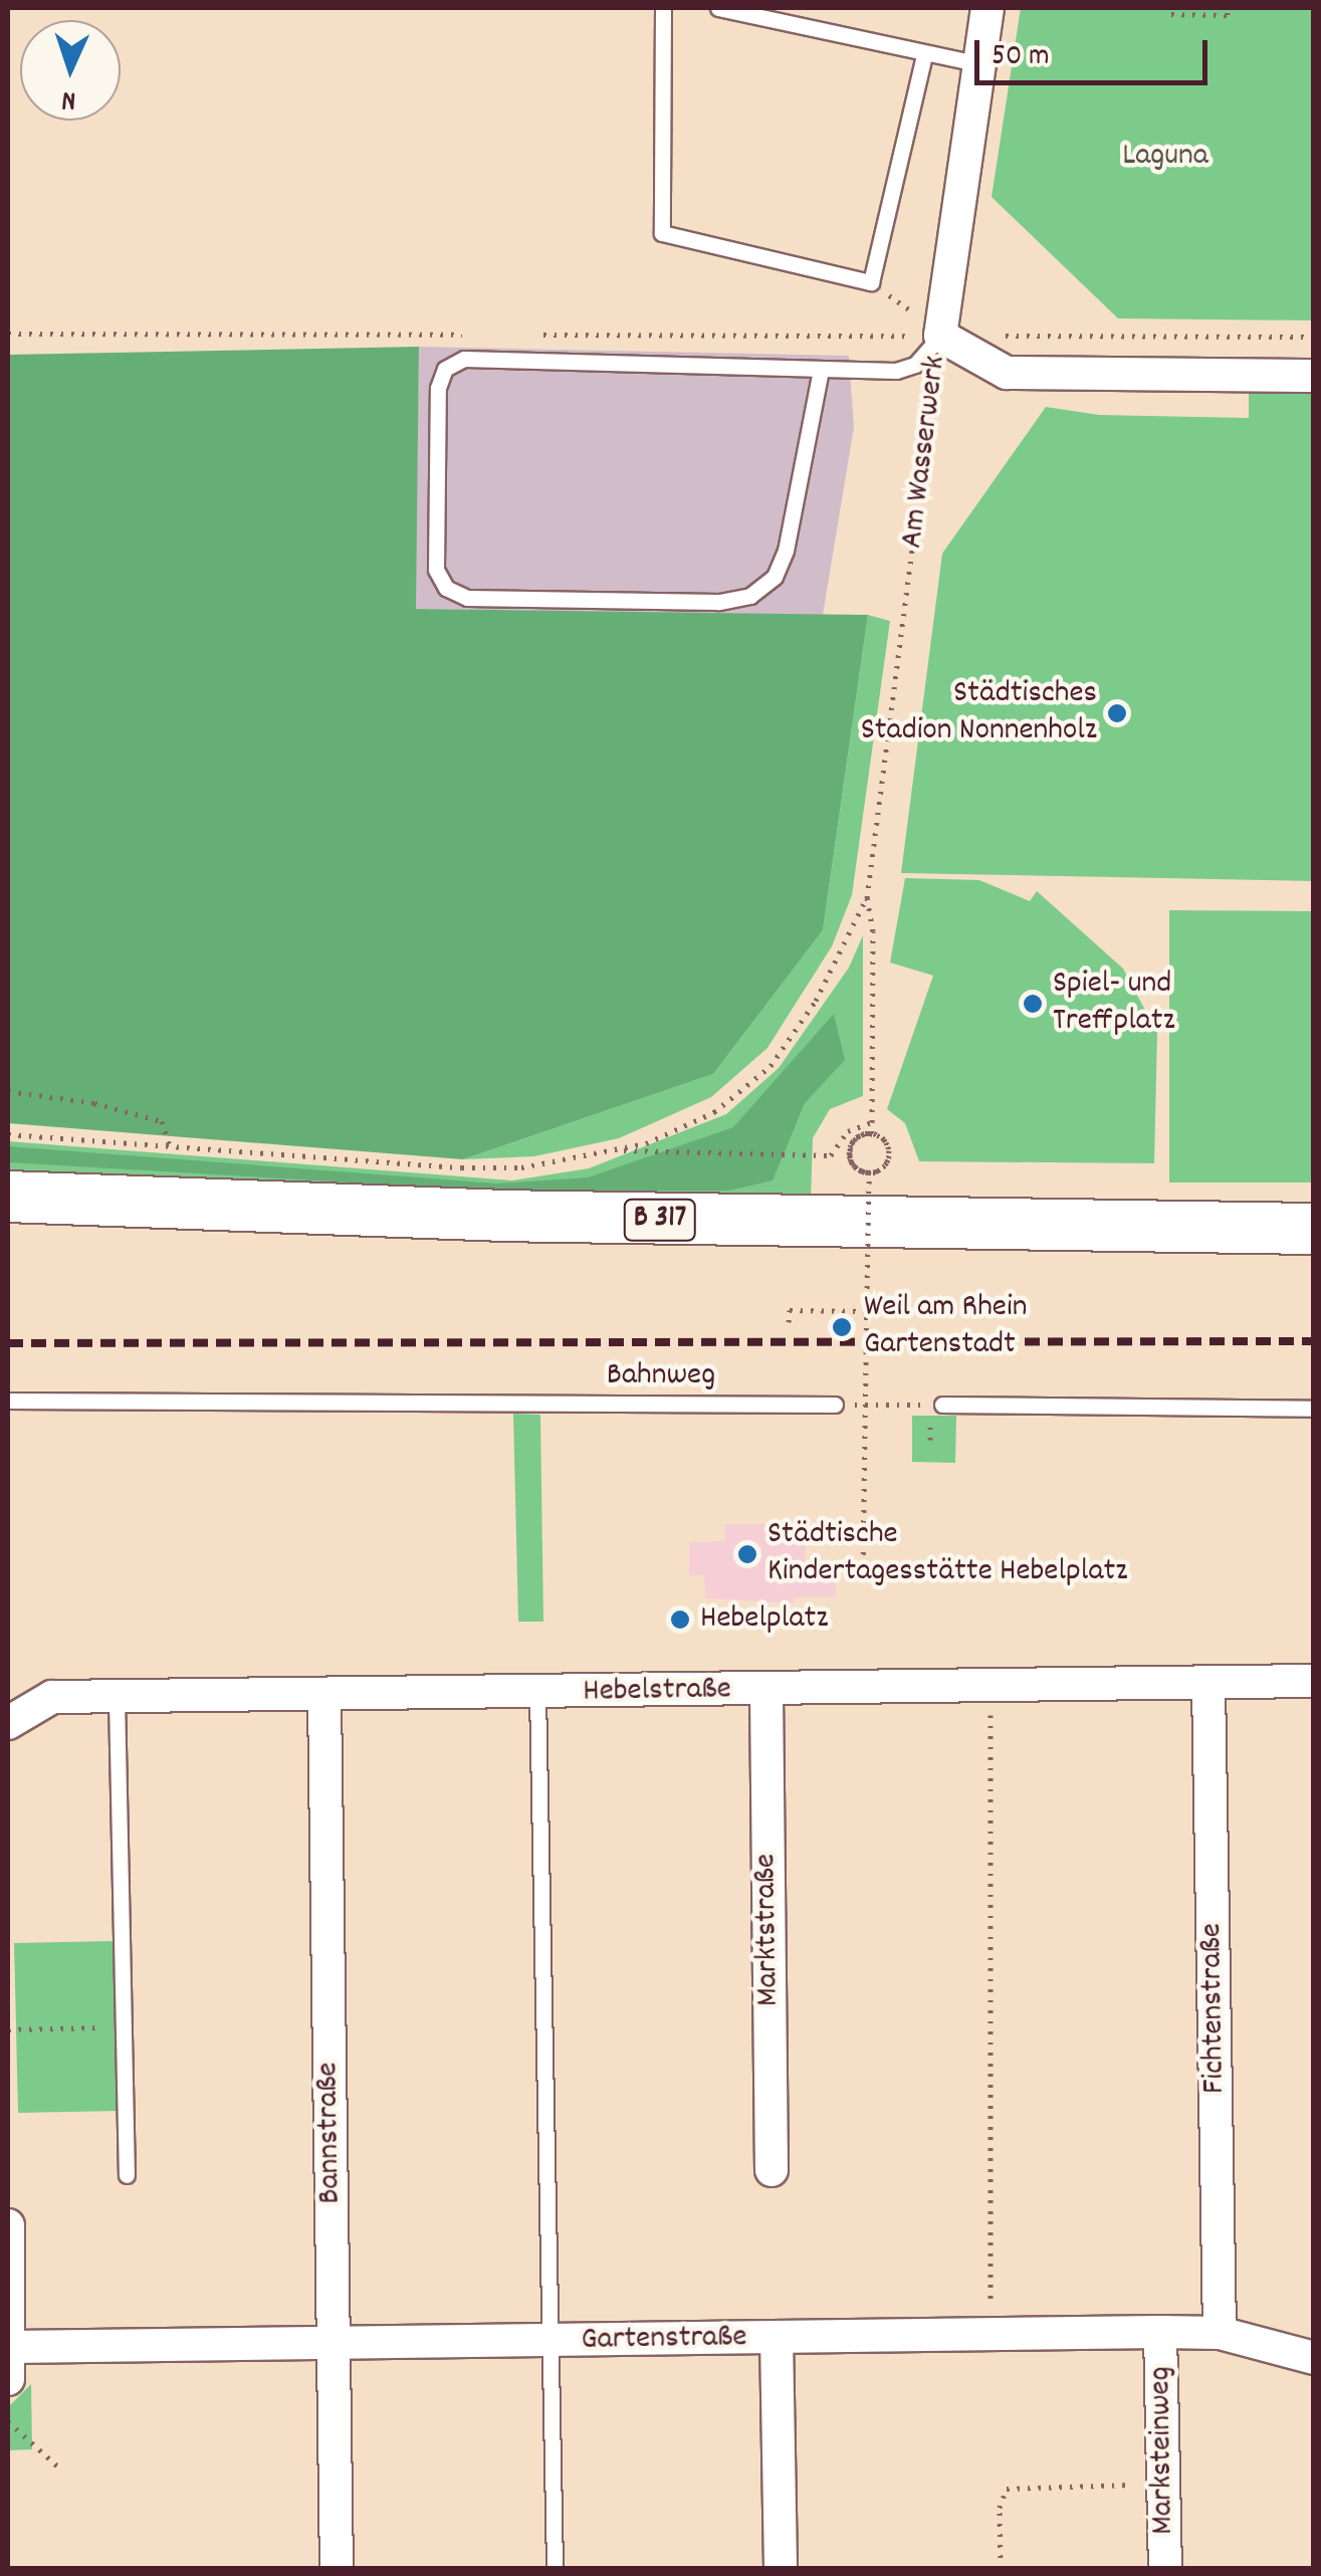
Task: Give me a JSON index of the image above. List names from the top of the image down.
{
  "streets": {
    "main road": ["B 317"],
    "street": [
      "Am Wasserwerk",
      "Hebelstraße",
      "Marktstraße",
      "Fichtenstraße",
      "Bannstraße",
      "Gartenstraße",
      "Marksteinweg"
    ],
    "lane": ["Bahnweg"]
  },
  "crossings": [
    ["Hebelstraße", "Marktstraße"],
    ["Hebelstraße", "Fichtenstraße"],
    ["Hebelstraße", "Bannstraße"],
    ["Fichtenstraße", "Gartenstraße"],
    ["Bannstraße", "Gartenstraße"],
    ["Gartenstraße", "Marksteinweg"]
  ],
  "parks": ["Laguna"],
  "places": [
    "Städtisches Stadion Nonnenholz",
    "Spiel- und Treffplatz",
    "Weil am Rhein Gartenstadt",
    "Städtische Kindertagesstätte Hebelplatz",
    "Hebelplatz"
  ],
  "scale_bar": "50 m",
  "north": "bottom"
}
